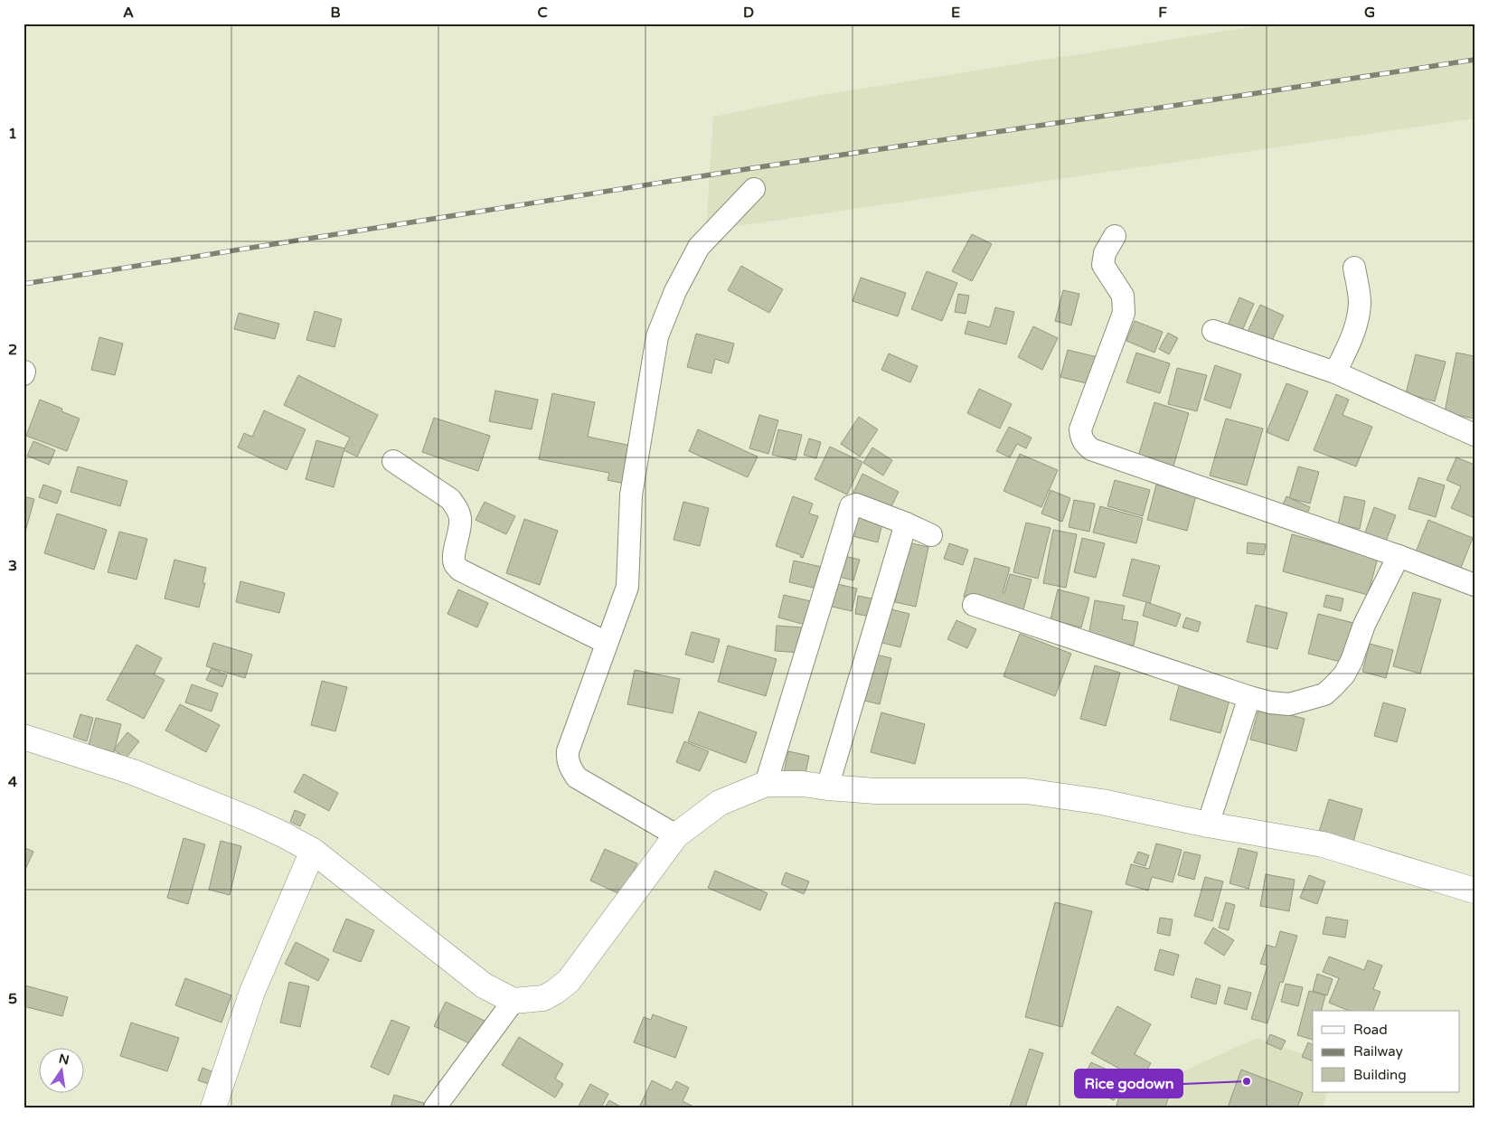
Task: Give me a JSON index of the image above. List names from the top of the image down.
{
  "places": ["Rice godown"],
  "legend": ["Road", "Railway", "Building"],
  "north": "top",
  "grid": {
    "columns": [
      "A",
      "B",
      "C",
      "D",
      "E",
      "F",
      "G"
    ],
    "rows": [
      "1",
      "2",
      "3",
      "4",
      "5"
    ]
  }
}
